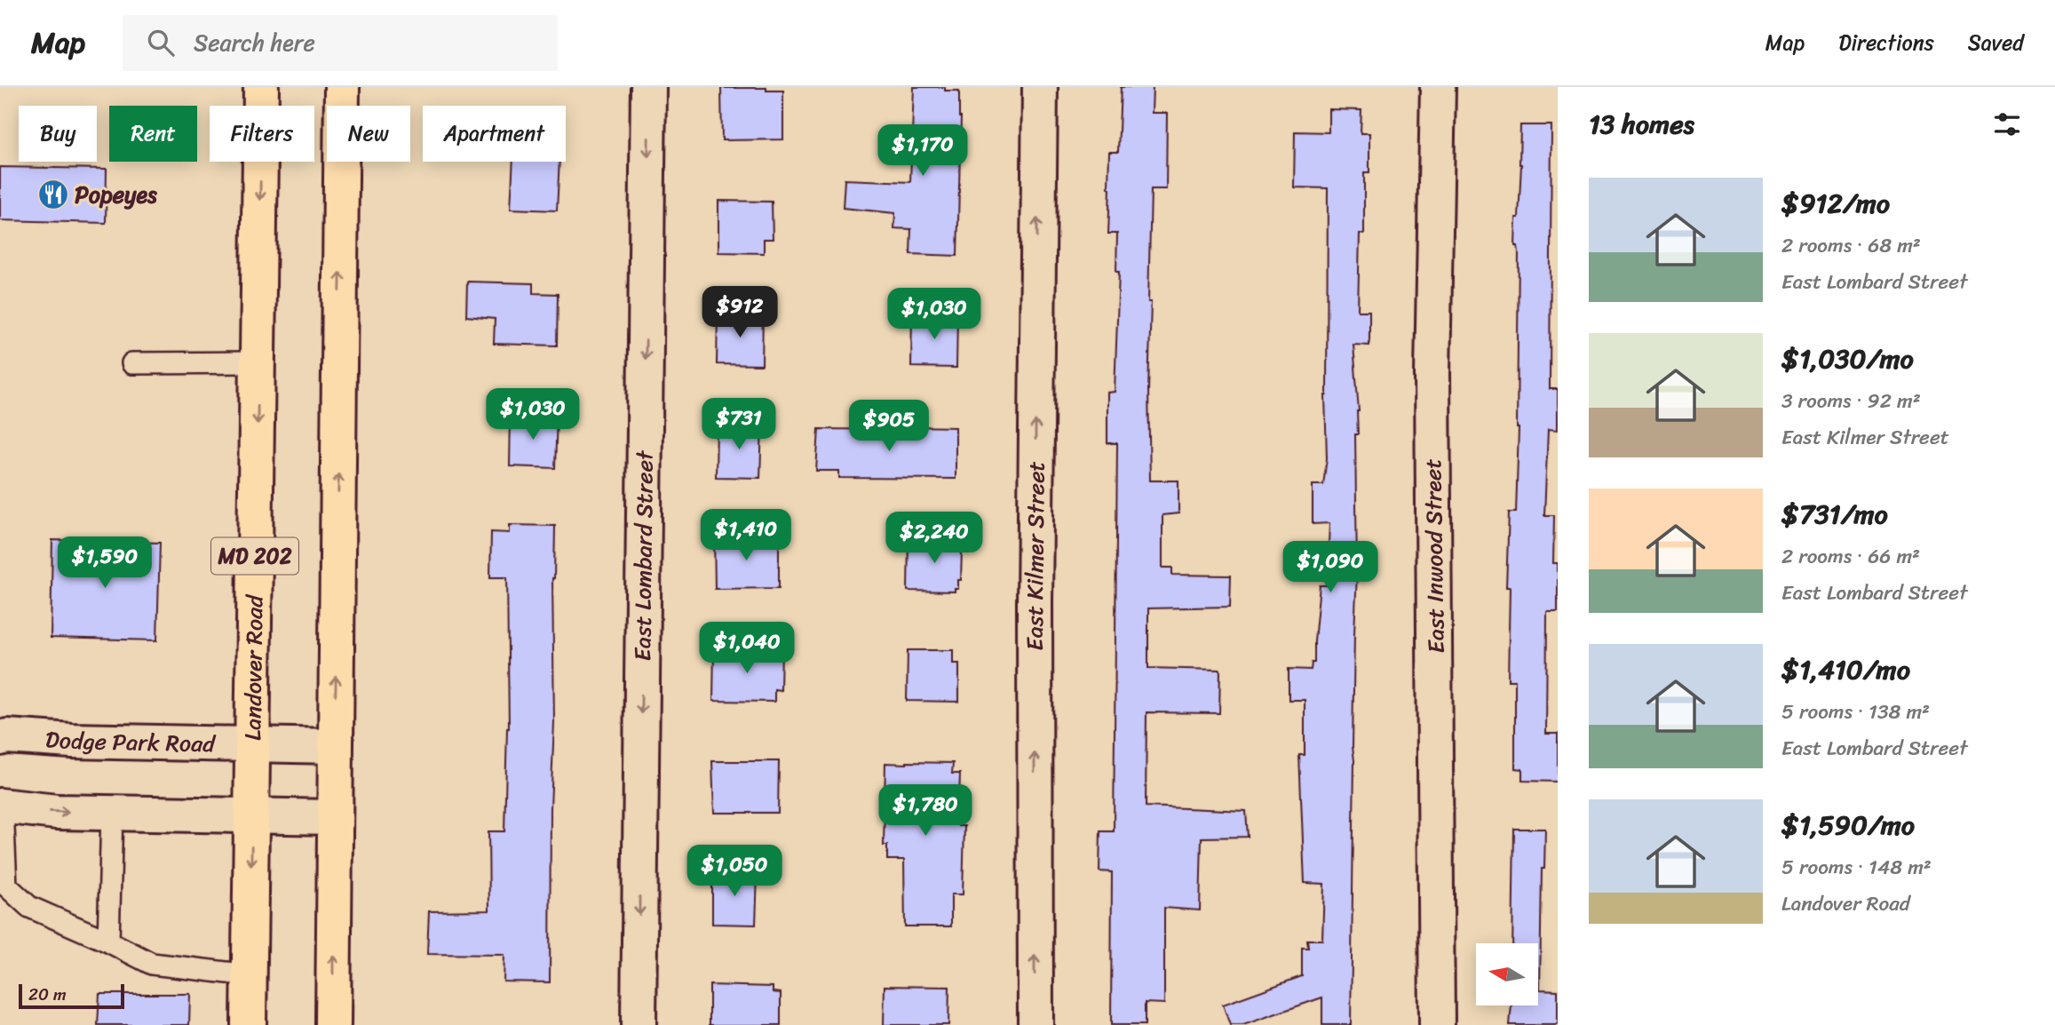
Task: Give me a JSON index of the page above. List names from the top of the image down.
{
  "streets": {
    "main road": ["MD 202", "Landover Road"],
    "street": [
      "East Lombard Street",
      "East Kilmer Street",
      "East Inwood Street",
      "Dodge Park Road"
    ]
  },
  "crossings": [
    ["Landover Road", "Dodge Park Road"]
  ],
  "one_way": ["East Lombard Street", "East Kilmer Street"],
  "places": {
    "restaurant": ["Popeyes"]
  },
  "scale_bar": "20 m",
  "north": "left",
  "page": {
    "header": "Map",
    "search": "Search here",
    "nav": ["Map", "Directions", "Saved"],
    "heading": "13 homes",
    "chip": [
      "Buy",
      "Rent",
      "Filters",
      "New",
      "Apartment"
    ],
    "price": [
      "$1,170",
      "$912",
      "$1,030",
      "$1,030",
      "$731",
      "$905",
      "$1,410",
      "$2,240",
      "$1,590",
      "$1,090",
      "$1,040",
      "$1,780",
      "$1,050"
    ],
    "list": [
      {
        "name": "$912/mo",
        "note": "2 rooms · 68 m² · East Lombard Street"
      },
      {
        "name": "$1,030/mo",
        "note": "3 rooms · 92 m² · East Kilmer Street"
      },
      {
        "name": "$731/mo",
        "note": "2 rooms · 66 m² · East Lombard Street"
      },
      {
        "name": "$1,410/mo",
        "note": "5 rooms · 138 m² · East Lombard Street"
      },
      {
        "name": "$1,590/mo",
        "note": "5 rooms · 148 m² · Landover Road"
      }
    ],
    "scale": "20 m"
  }
}
